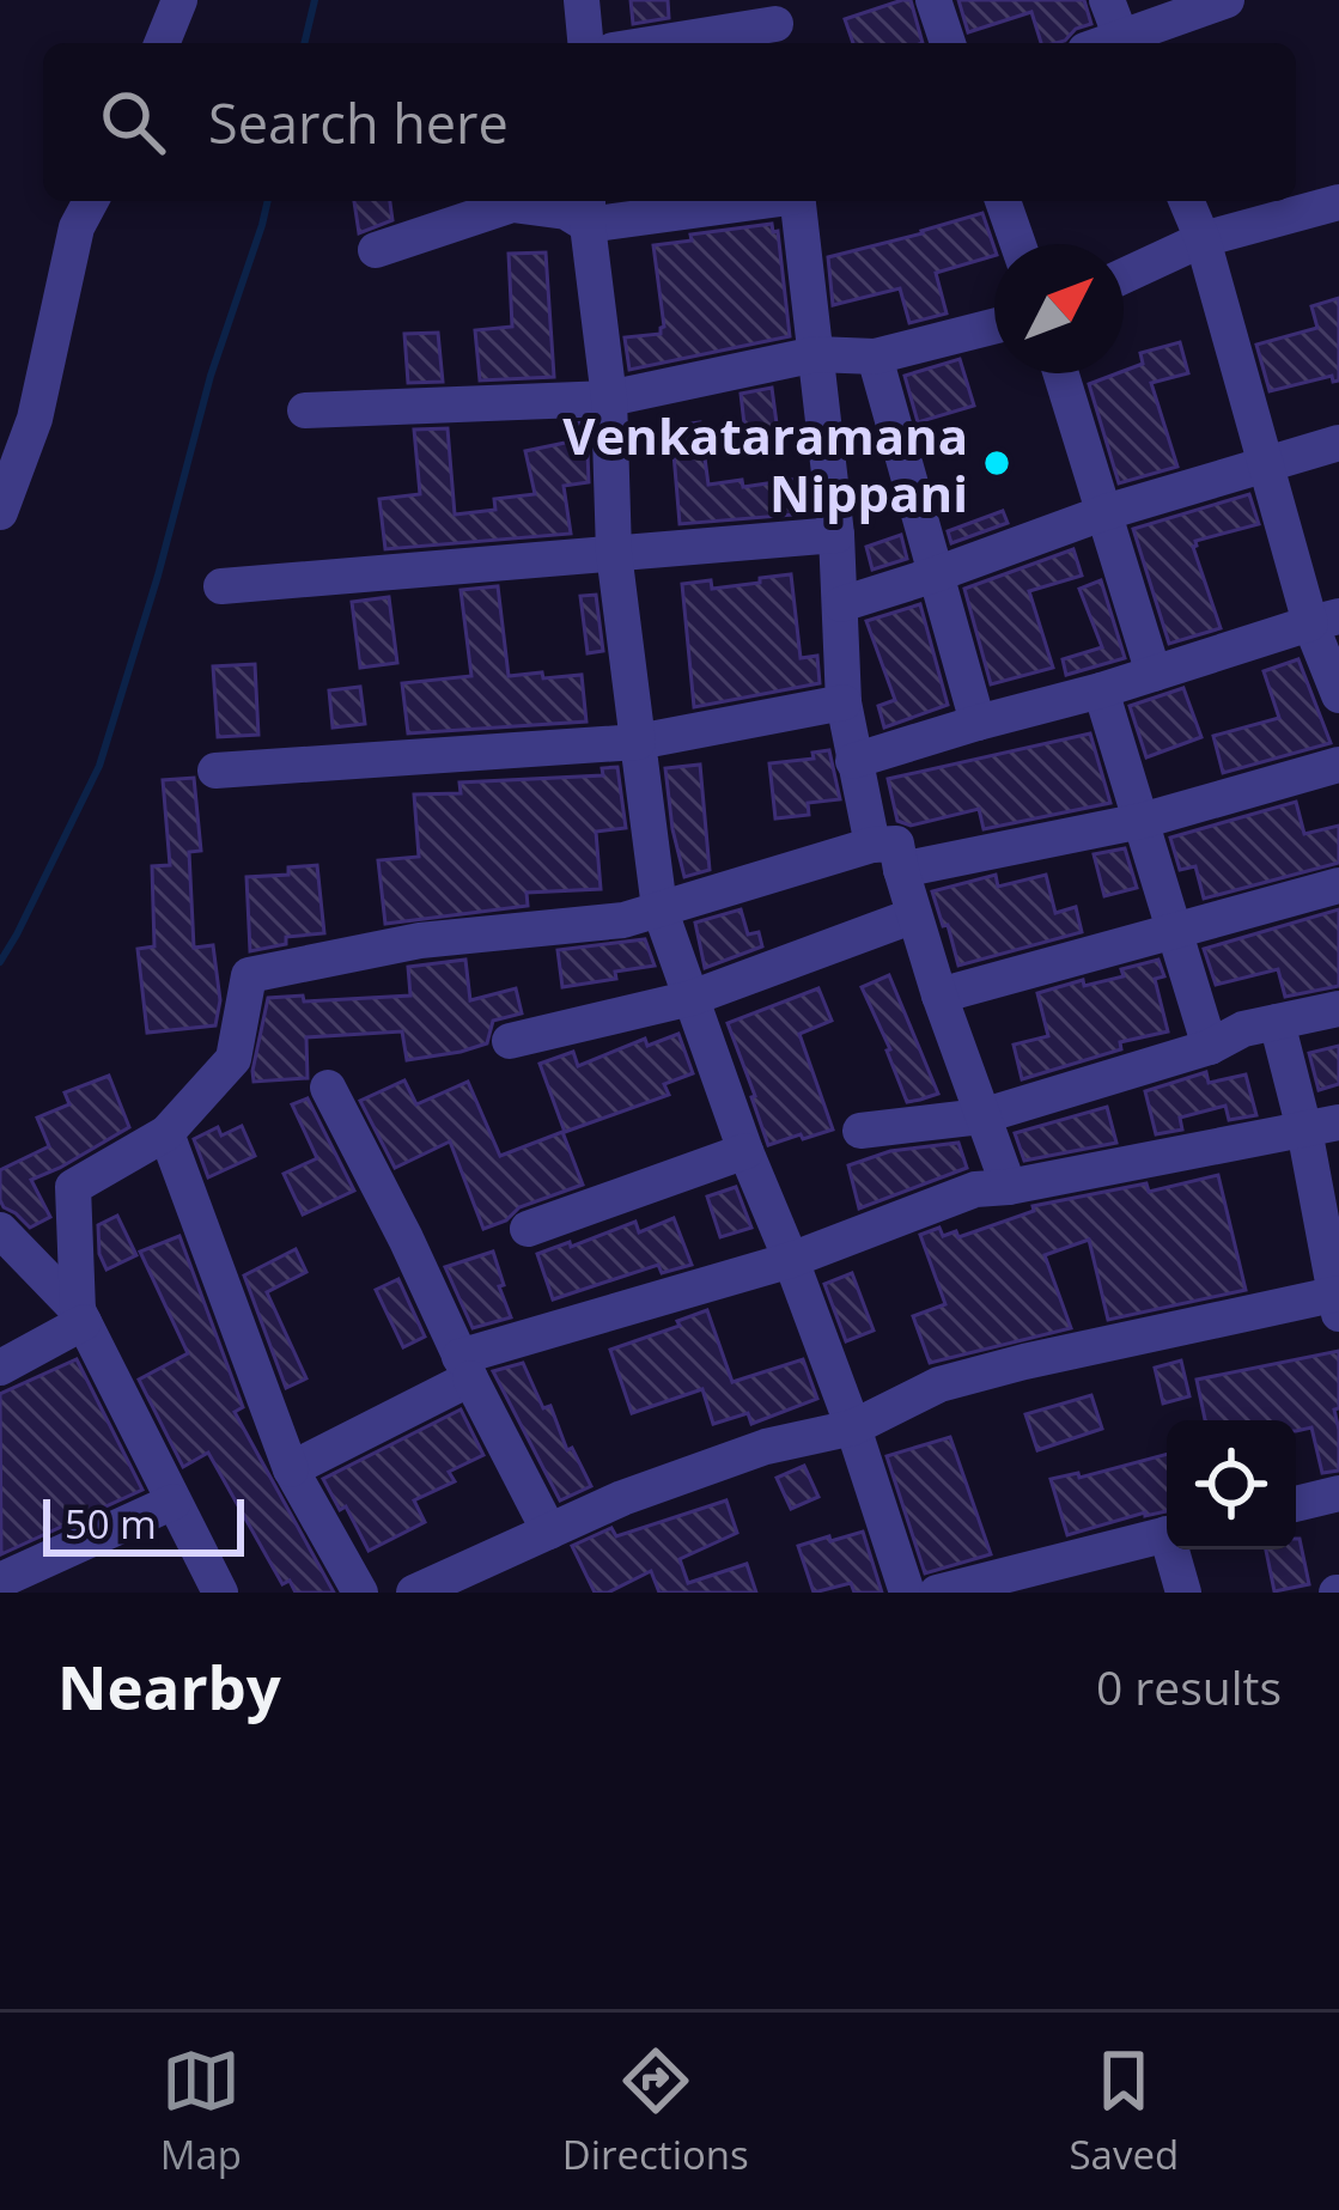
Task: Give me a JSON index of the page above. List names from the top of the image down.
{
  "places": ["Venkataramana Nippani"],
  "scale_bar": "50 m",
  "north": "top right",
  "page": {
    "search": "Search here",
    "scale": "50 m",
    "heading": ["Nearby", "0 results"],
    "nav": ["Map", "Directions", "Saved"]
  }
}
